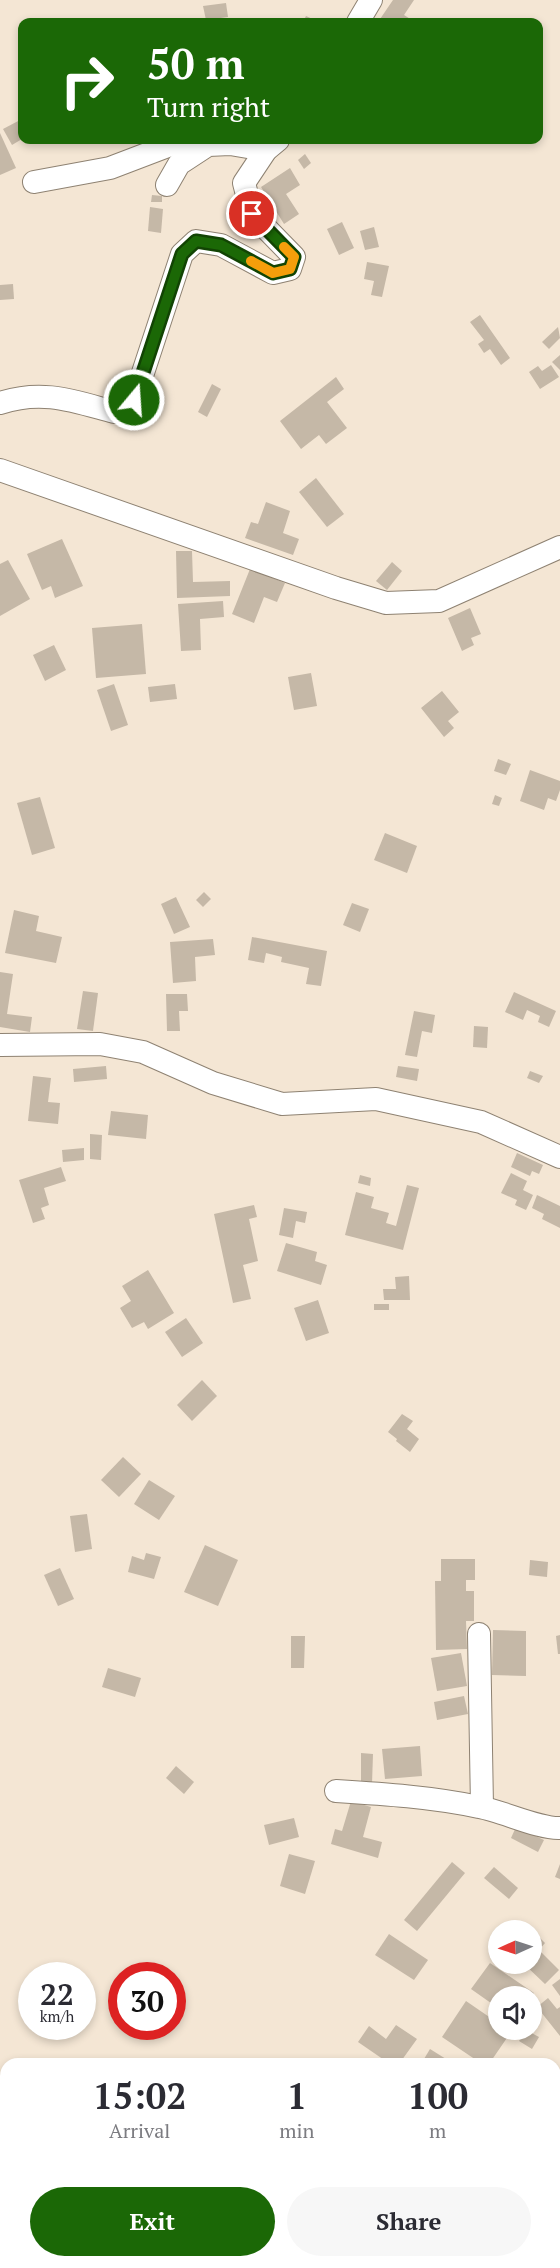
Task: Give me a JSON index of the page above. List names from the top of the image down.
{
  "north": "left",
  "page": {
    "turn": ["50 m", "Turn right"],
    "speed": "22 km/h",
    "limit": "30",
    "eta": [
      "15:02",
      "Arrival",
      "1",
      "min",
      "100",
      "m"
    ],
    "buttons": ["Exit", "Share"]
  }
}
